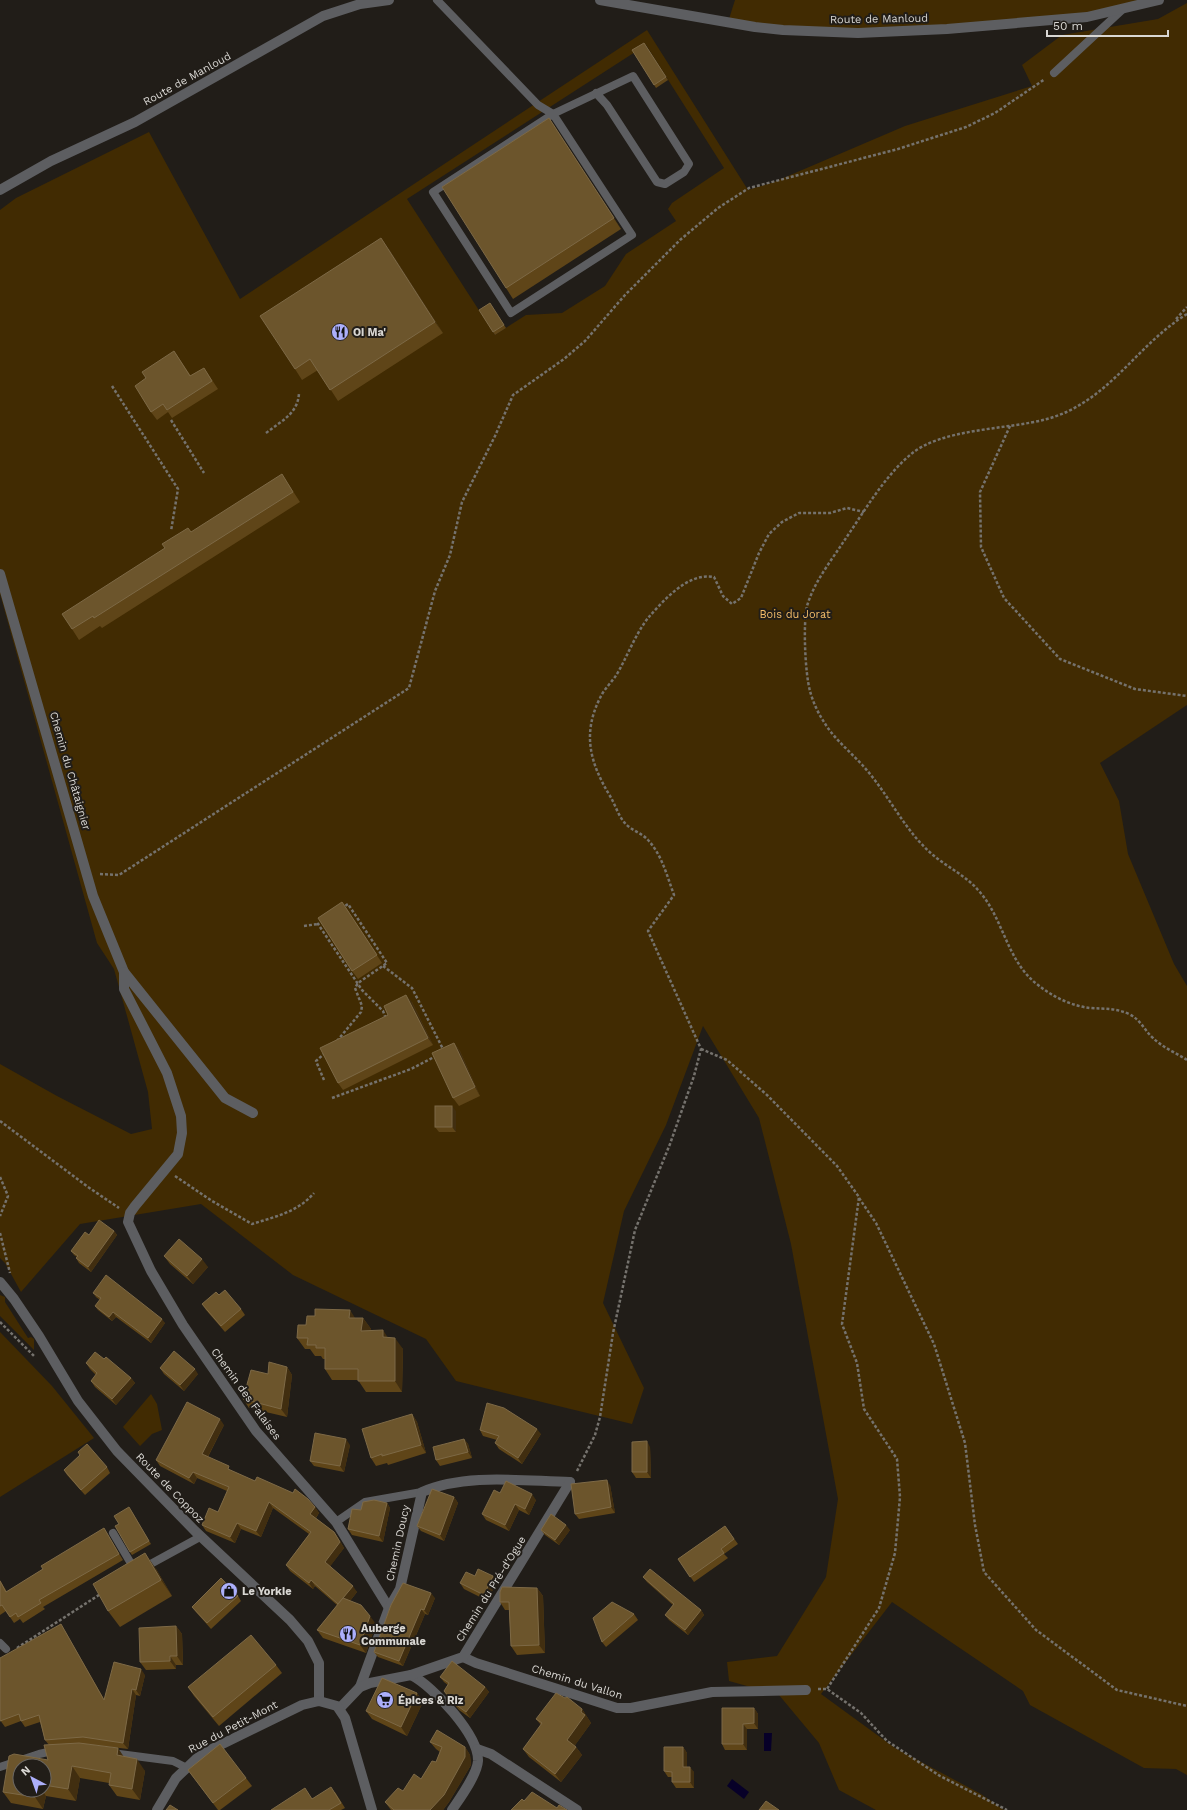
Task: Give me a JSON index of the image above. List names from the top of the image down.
{
  "streets": {
    "street": [
      "Route de Manloud",
      "Chemin du Châtaignier",
      "Chemin des Falaises",
      "Route de Coppoz",
      "Chemin Doucy",
      "Chemin du Pré-d'Ogue",
      "Chemin du Vallon",
      "Rue du Petit-Mont"
    ]
  },
  "crossings": [
    ["Chemin du Châtaignier", "Chemin des Falaises"],
    ["Chemin des Falaises", "Chemin Doucy"],
    ["Route de Coppoz", "Rue du Petit-Mont"],
    ["Chemin Doucy", "Chemin du Pré-d'Ogue"],
    ["Chemin du Pré-d'Ogue", "Chemin du Vallon"]
  ],
  "parks": ["Bois du Jorat"],
  "places": {
    "restaurant": ["Oi Ma'", "Auberge Communale"],
    "shop": ["Le Yorkie"],
    "supermarket": ["Épices & Riz"]
  },
  "scale_bar": "50 m",
  "north": "top left"
}
